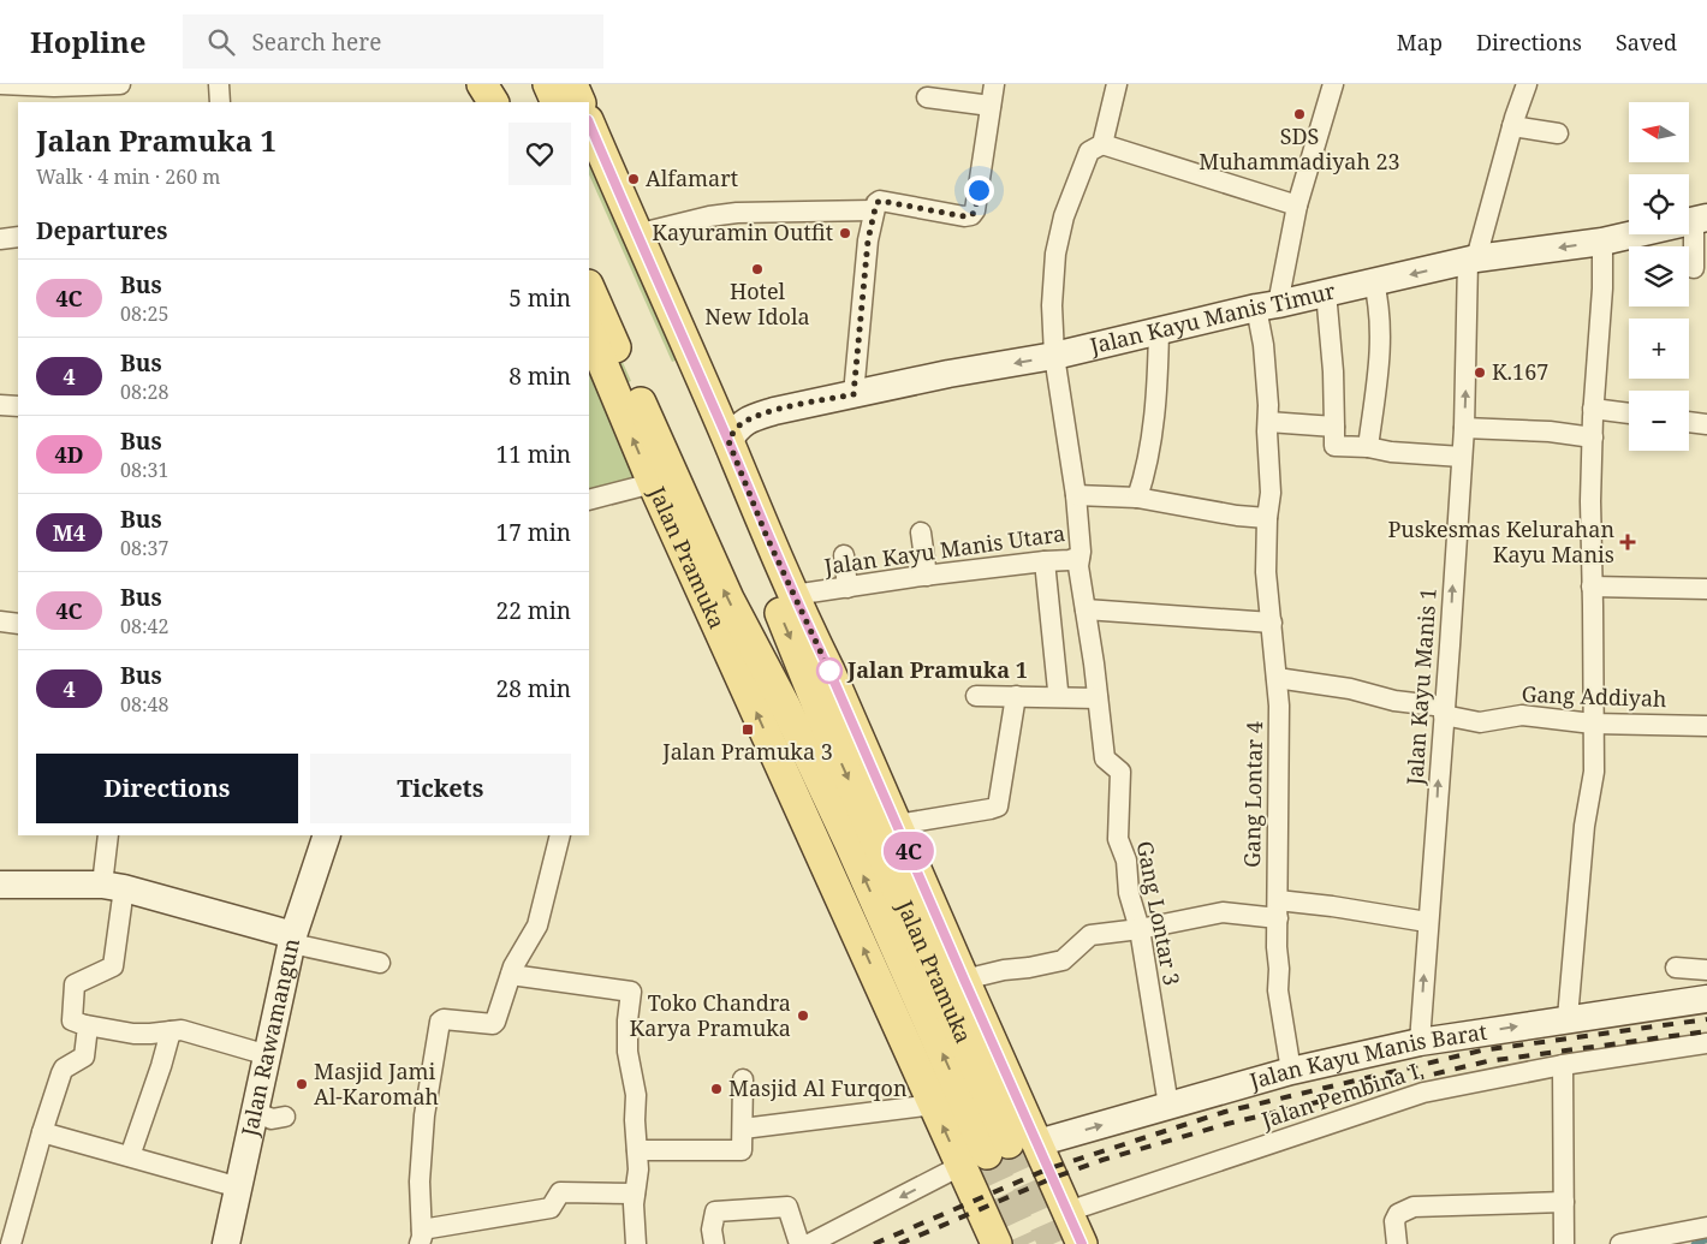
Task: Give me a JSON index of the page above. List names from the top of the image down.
{
  "streets": {
    "main road": ["Jalan Pramuka"],
    "street": [
      "Jalan Kayu Manis Timur",
      "Jalan Kayu Manis Utara",
      "Jalan Kayu Manis 1",
      "Gang Addiyah",
      "Gang Lontar 4",
      "Gang Lontar 3",
      "Jalan Rawamangun",
      "Jalan Kayu Manis Barat",
      "Jalan Pembina I"
    ]
  },
  "crossings": [
    ["Jalan Kayu Manis Timur", "Jalan Kayu Manis Utara"],
    ["Jalan Kayu Manis Timur", "Jalan Pramuka"],
    ["Jalan Kayu Manis Timur", "Jalan Kayu Manis 1"],
    ["Jalan Kayu Manis Timur", "Gang Lontar 4"],
    ["Jalan Kayu Manis Utara", "Jalan Pramuka"],
    ["Jalan Kayu Manis Utara", "Gang Lontar 3"],
    ["Jalan Pramuka", "Jalan Kayu Manis Barat"],
    ["Jalan Pramuka", "Jalan Pembina I"],
    ["Jalan Kayu Manis 1", "Gang Addiyah"],
    ["Jalan Kayu Manis 1", "Jalan Kayu Manis Barat"],
    ["Gang Addiyah", "Gang Lontar 4"],
    ["Gang Lontar 4", "Jalan Kayu Manis Barat"],
    ["Gang Lontar 3", "Jalan Kayu Manis Barat"]
  ],
  "places": {
    "other": [
      "SDS Muhammadiyah 23",
      "Alfamart",
      "Kayuramin Outfit",
      "Hotel New Idola",
      "K.167",
      "Jalan Pramuka 1",
      "Toko Chandra Karya Pramuka",
      "Masjid Jami Al-Karomah",
      "Masjid Al Furqon"
    ],
    "health": ["Puskesmas Kelurahan Kayu Manis"],
    "transit": ["Jalan Pramuka 3"]
  },
  "lines": ["bus line 4C"],
  "north": "left",
  "page": {
    "header": "Hopline",
    "search": "Search here",
    "nav": ["Map", "Directions", "Saved"],
    "on_map": "4C",
    "map_buttons": ["+", "−"],
    "heading": [
      ["Jalan Pramuka 1", "Walk · 4 min · 260 m"],
      "Departures"
    ],
    "list": [
      {
        "mark": "4C",
        "name": "Bus",
        "note": "08:25",
        "value": "5 min"
      },
      {
        "mark": "4",
        "name": "Bus",
        "note": "08:28",
        "value": "8 min"
      },
      {
        "mark": "4D",
        "name": "Bus",
        "note": "08:31",
        "value": "11 min"
      },
      {
        "mark": "M4",
        "name": "Bus",
        "note": "08:37",
        "value": "17 min"
      },
      {
        "mark": "4C",
        "name": "Bus",
        "note": "08:42",
        "value": "22 min"
      },
      {
        "mark": "4",
        "name": "Bus",
        "note": "08:48",
        "value": "28 min"
      }
    ],
    "buttons": ["Directions", "Tickets"]
  }
}
